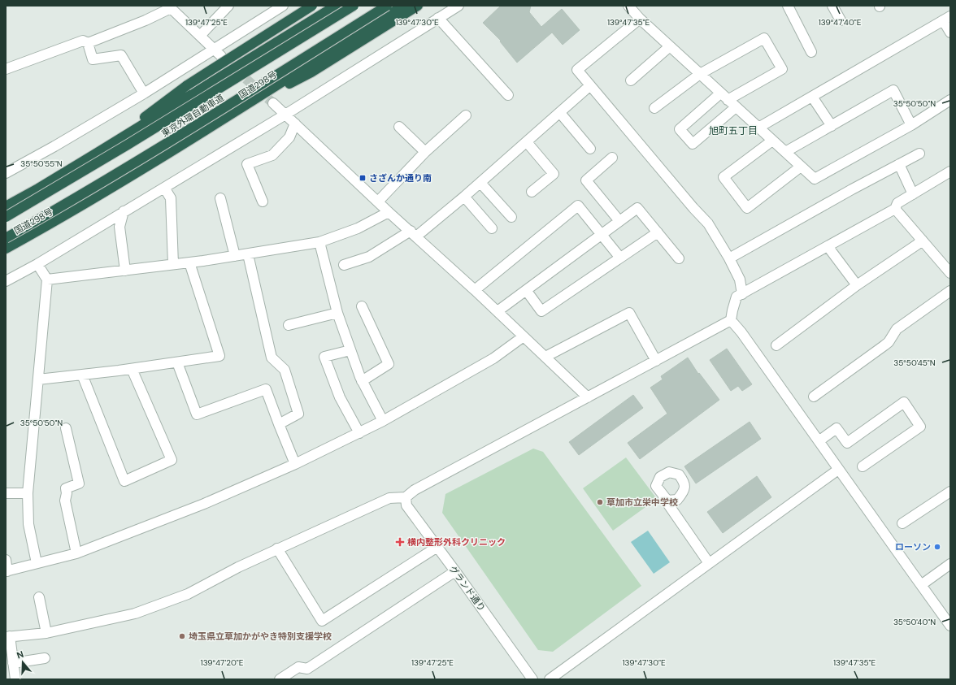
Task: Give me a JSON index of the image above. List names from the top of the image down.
{
  "streets": {
    "highway": ["国道298号", "東京外環自動車道"],
    "street": ["グランド通り"]
  },
  "districts": ["旭町五丁目"],
  "places": {
    "transit": ["さざんか通り南"],
    "other": ["草加市立栄中学校", "ローソン", "埼玉県立草加かがやき特別支援学校"],
    "health": ["横内整形外科クリニック"]
  },
  "north": "top",
  "coordinates": [
    "139°47'40\"E",
    "139°47'25\"E",
    "139°47'30\"E",
    "139°47'35\"E",
    "35°50'50\"N",
    "35°50'55\"N",
    "35°50'45\"N",
    "35°50'40\"N",
    "139°47'20\"E"
  ]
}
